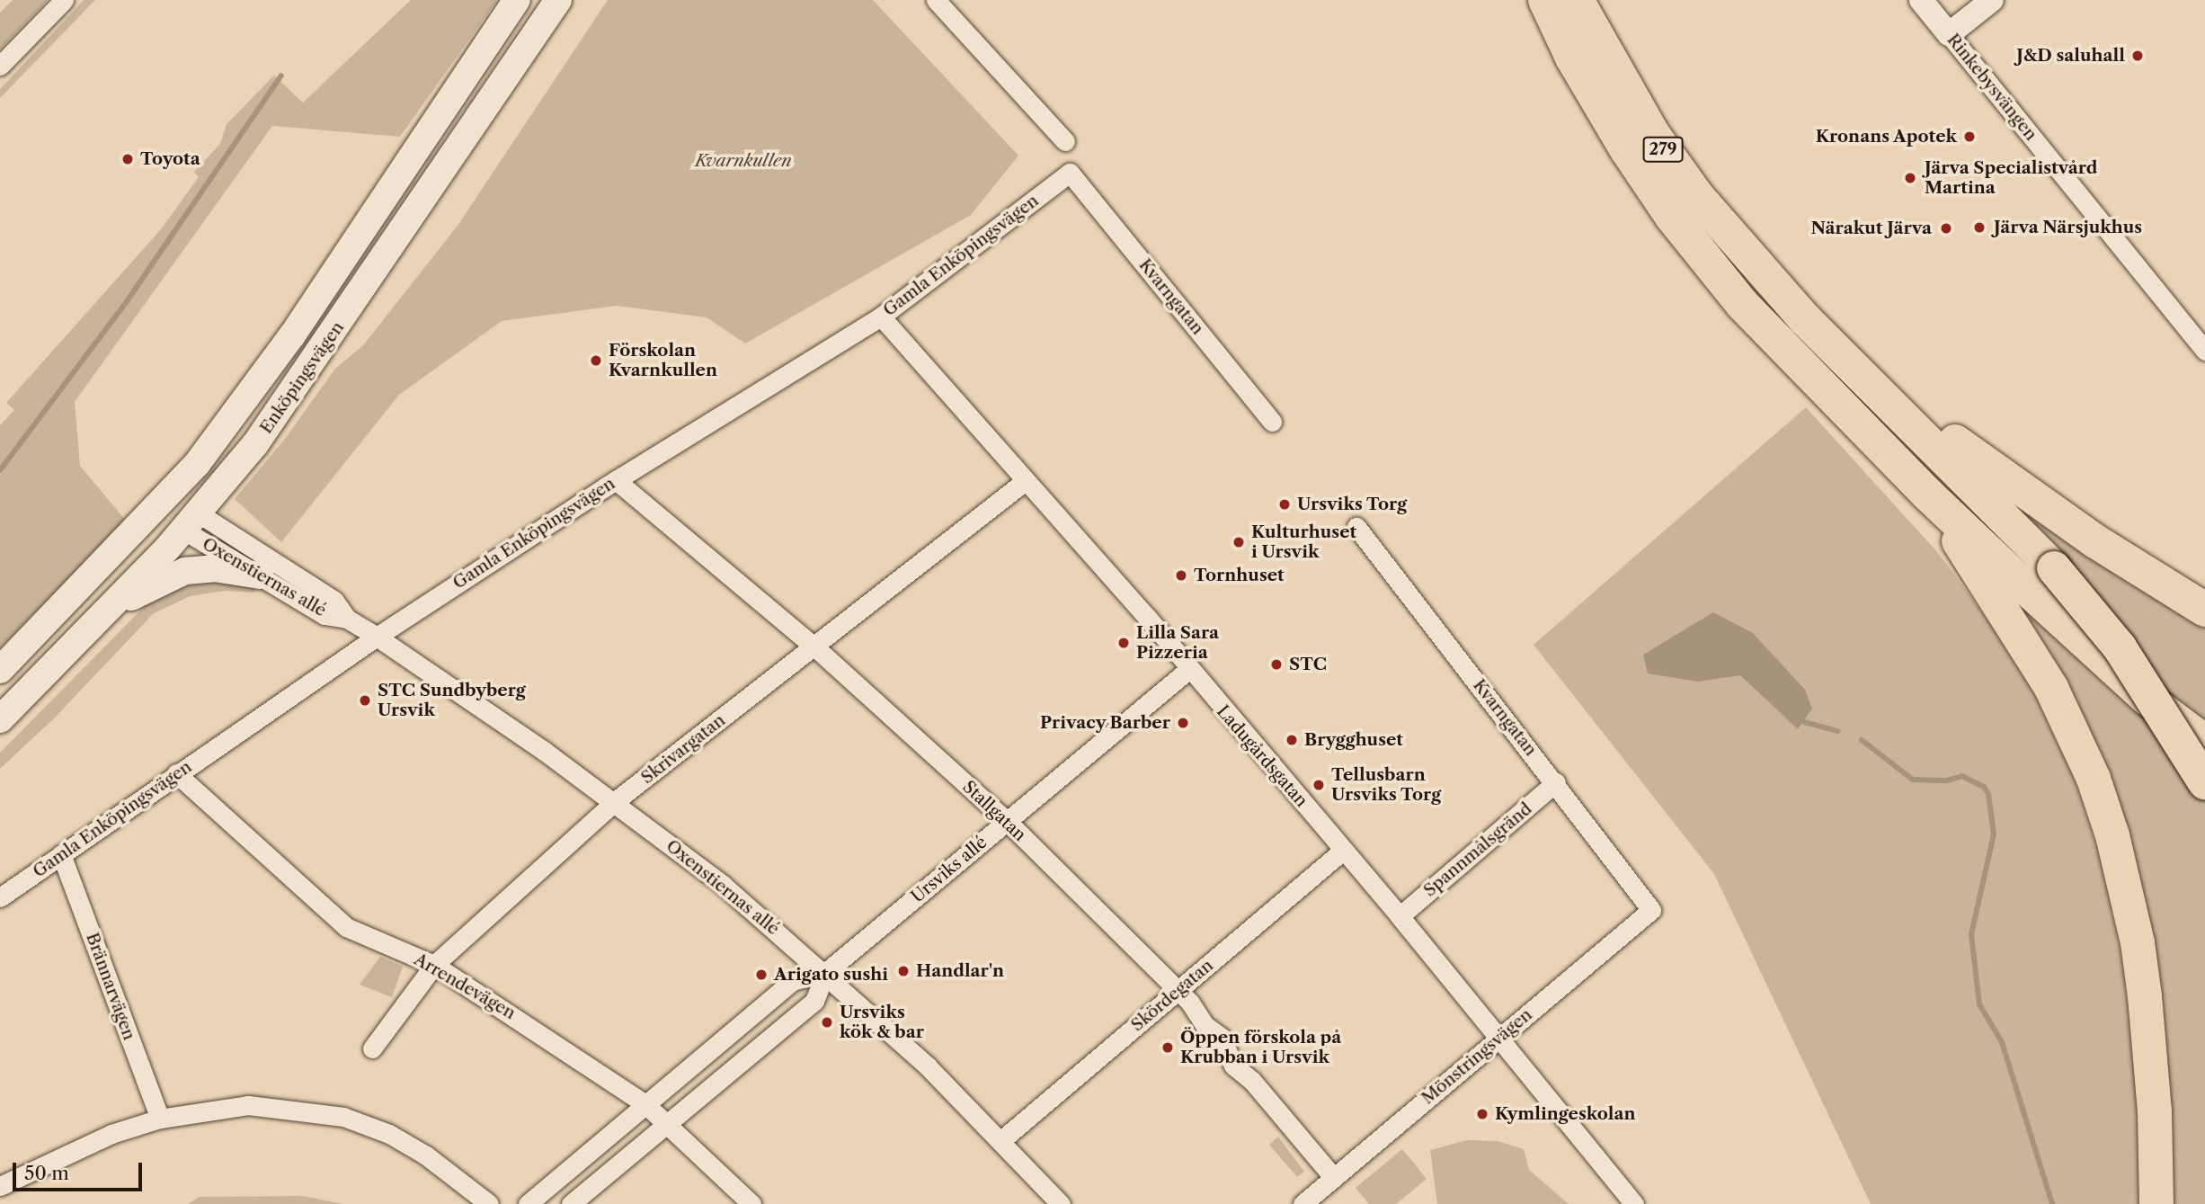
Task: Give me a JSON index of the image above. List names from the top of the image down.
{
  "streets": {
    "highway": ["279"],
    "main road": ["Enköpingsvägen"],
    "street": [
      "Rinkebysvängen",
      "Gamla Enköpingsvägen",
      "Kvarngatan",
      "Oxenstiernas allé",
      "Skrivargatan",
      "Ladugårdsgatan",
      "Stallgatan",
      "Spannmålsgränd",
      "Ursviks allé",
      "Brännarvägen",
      "Arrendevägen",
      "Skördegatan",
      "Mönstringsvägen"
    ]
  },
  "crossings": [
    ["Gamla Enköpingsvägen", "Kvarngatan"],
    ["Gamla Enköpingsvägen", "Oxenstiernas allé"],
    ["Gamla Enköpingsvägen", "Ladugårdsgatan"],
    ["Gamla Enköpingsvägen", "Stallgatan"],
    ["Gamla Enköpingsvägen", "Brännarvägen"],
    ["Gamla Enköpingsvägen", "Arrendevägen"],
    ["Kvarngatan", "Spannmålsgränd"],
    ["Kvarngatan", "Mönstringsvägen"],
    ["Enköpingsvägen", "Oxenstiernas allé"],
    ["Oxenstiernas allé", "Skrivargatan"],
    ["Oxenstiernas allé", "Ursviks allé"],
    ["Oxenstiernas allé", "Skördegatan"],
    ["Skrivargatan", "Ladugårdsgatan"],
    ["Skrivargatan", "Stallgatan"],
    ["Skrivargatan", "Arrendevägen"],
    ["Ladugårdsgatan", "Spannmålsgränd"],
    ["Ladugårdsgatan", "Ursviks allé"],
    ["Ladugårdsgatan", "Skördegatan"],
    ["Ladugårdsgatan", "Mönstringsvägen"],
    ["Stallgatan", "Ursviks allé"],
    ["Stallgatan", "Skördegatan"],
    ["Stallgatan", "Mönstringsvägen"],
    ["Ursviks allé", "Arrendevägen"]
  ],
  "parks": ["Kvarnkullen"],
  "places": [
    "J&D saluhall",
    "Kronans Apotek",
    "Toyota",
    "Järva Specialistvård Martina",
    "Järva Närsjukhus",
    "Närakut Järva",
    "Förskolan Kvarnkullen",
    "Ursviks Torg",
    "Kulturhuset i Ursvik",
    "Tornhuset",
    "Lilla Sara Pizzeria",
    "STC",
    "STC Sundbyberg Ursvik",
    "Privacy Barber",
    "Brygghuset",
    "Tellusbarn Ursviks Torg",
    "Handlar'n",
    "Arigato sushi",
    "Ursviks kök & bar",
    "Öppen förskola på Krubban i Ursvik",
    "Kymlingeskolan"
  ],
  "scale_bar": "50 m"
}
